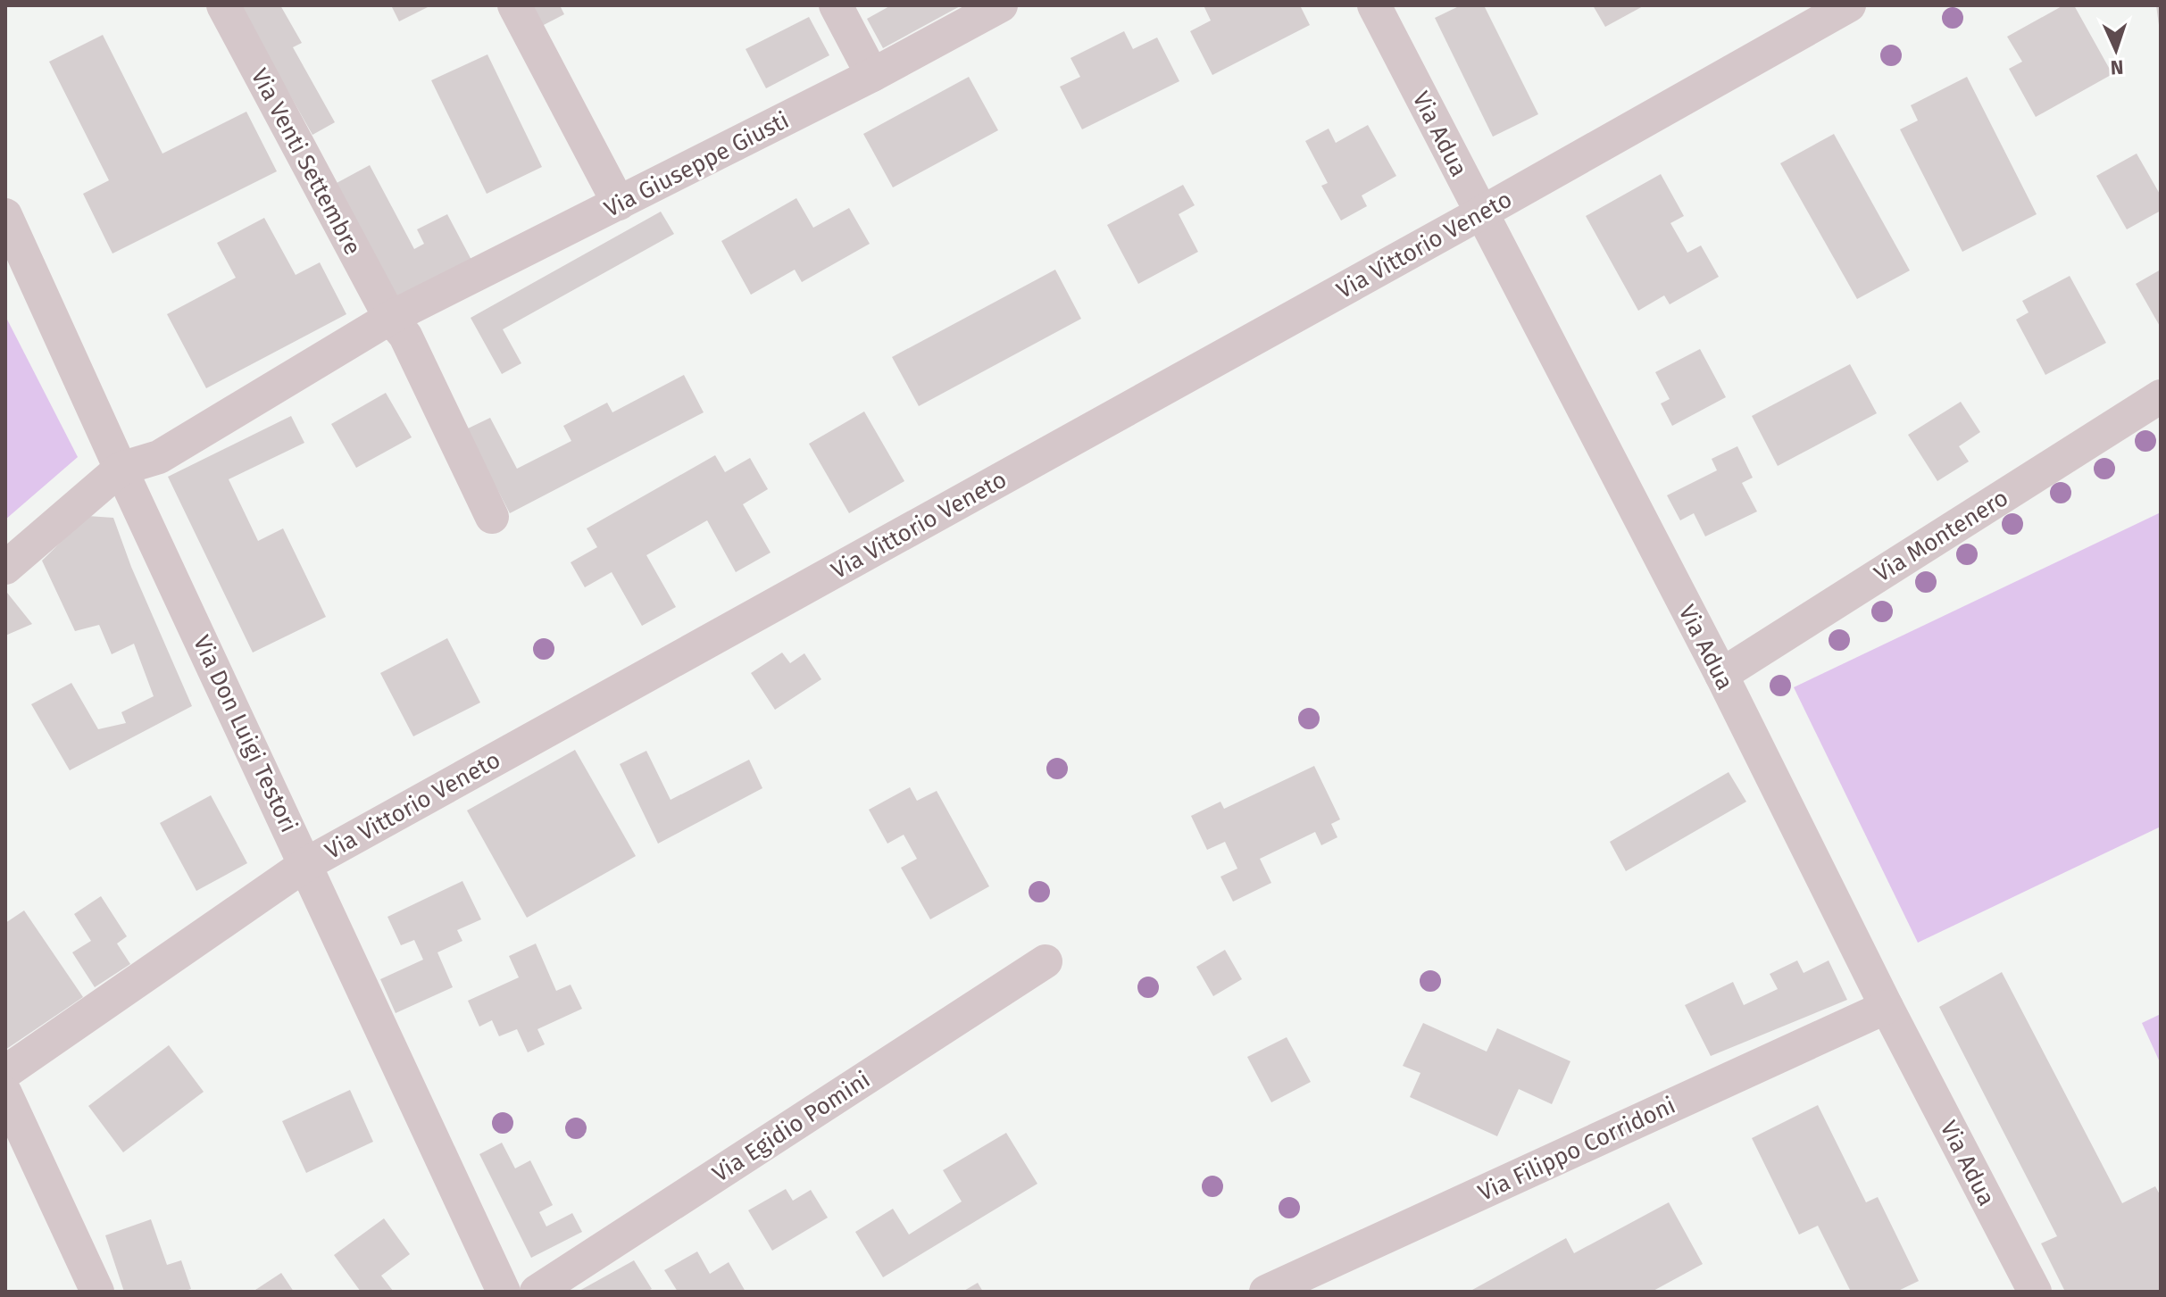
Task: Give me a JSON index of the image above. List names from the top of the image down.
{
  "streets": {
    "street": [
      "Via Adua",
      "Via Venti Settembre",
      "Via Giuseppe Giusti",
      "Via Vittorio Veneto",
      "Via Montenero",
      "Via Don Luigi Testori",
      "Via Egidio Pomini",
      "Via Filippo Corridoni"
    ]
  },
  "crossings": [
    ["Via Adua", "Via Vittorio Veneto"],
    ["Via Adua", "Via Montenero"],
    ["Via Adua", "Via Filippo Corridoni"],
    ["Via Venti Settembre", "Via Giuseppe Giusti"],
    ["Via Giuseppe Giusti", "Via Don Luigi Testori"],
    ["Via Vittorio Veneto", "Via Don Luigi Testori"]
  ],
  "north": "bottom"
}
